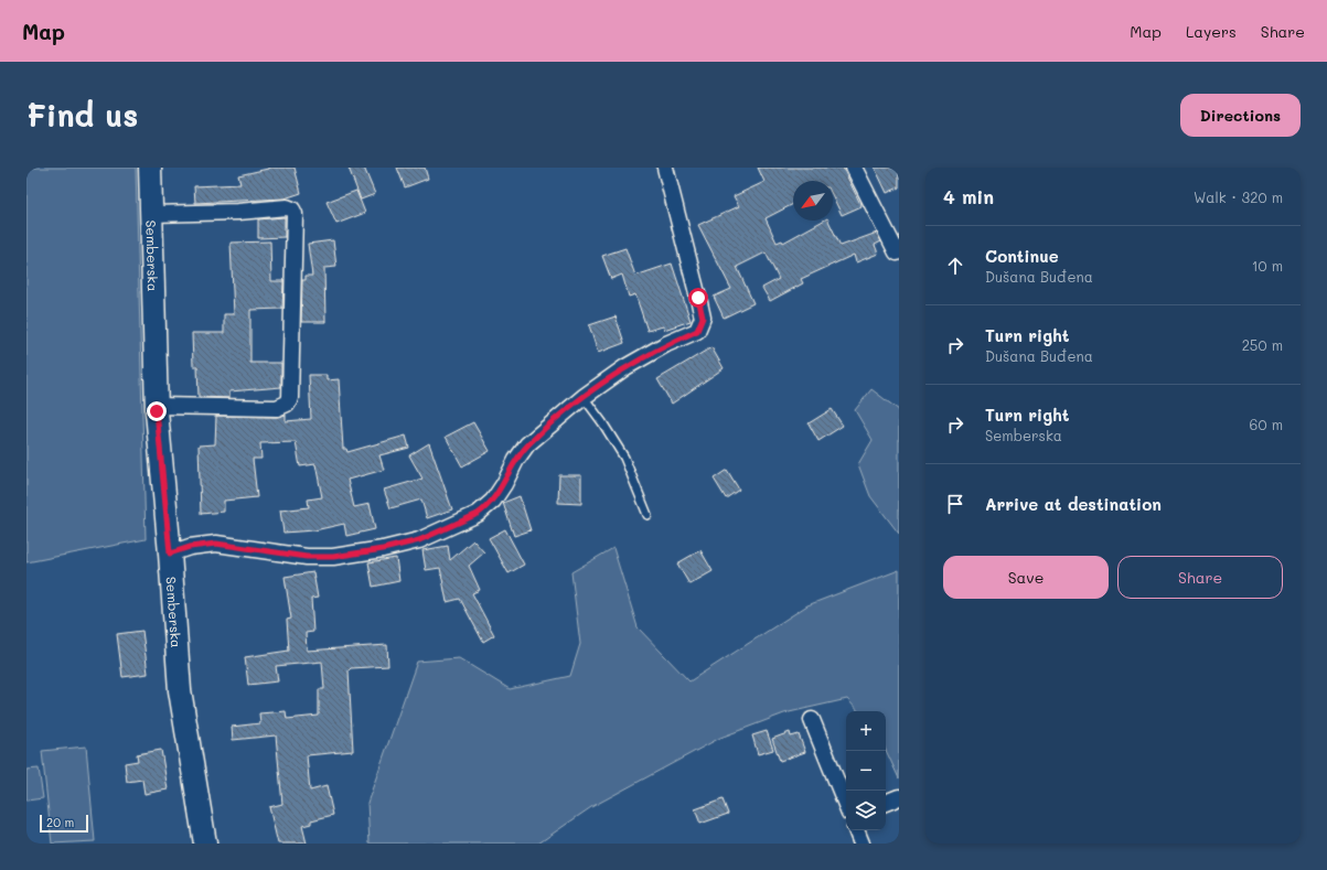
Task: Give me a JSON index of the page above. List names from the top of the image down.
{
  "streets": {
    "main road": ["Semberska"]
  },
  "scale_bar": "20 m",
  "north": "bottom left",
  "page": {
    "header": "Map",
    "nav": ["Map", "Layers", "Share"],
    "buttons": [
      "Directions",
      ["Save", "Share"]
    ],
    "title": "Find us",
    "heading": ["4 min", "Walk · 320 m"],
    "list": [
      ["Continue", "Dušana Buđena", "10 m"],
      ["Turn right", "Dušana Buđena", "250 m"],
      ["Turn right", "Semberska", "60 m"],
      "Arrive at destination"
    ],
    "map_buttons": ["+", "−"],
    "scale": "20 m"
  }
}
